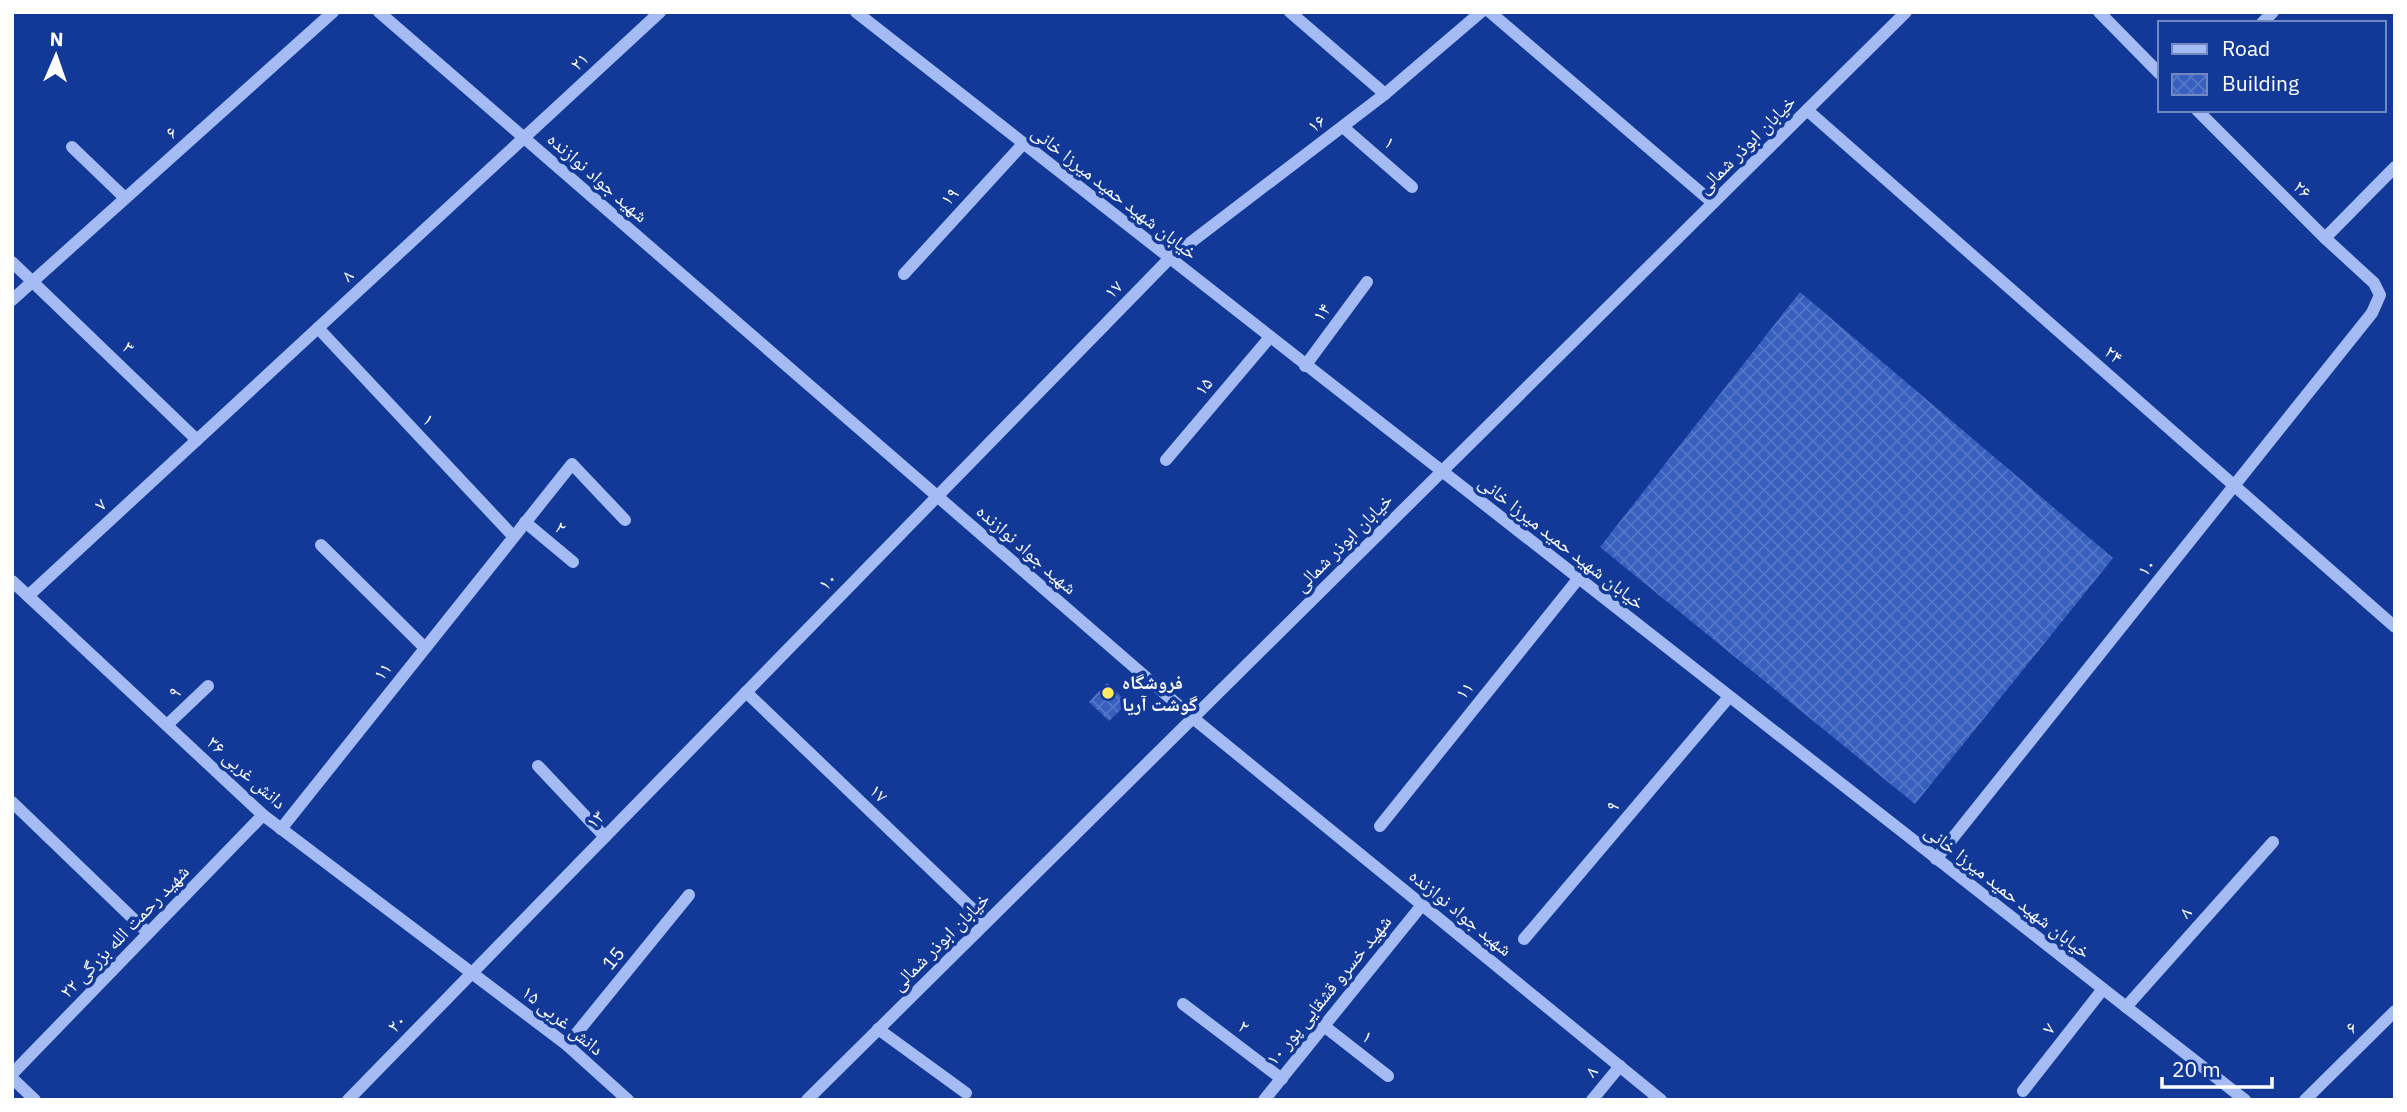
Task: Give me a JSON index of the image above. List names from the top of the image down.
{
  "streets": {
    "street": [
      "۲۱",
      "۱۶",
      "۶",
      "۱",
      "خیابان ابوذر شمالی",
      "شهید جواد نوازنده",
      "۲۶",
      "خیابان شهید حمید میرزا خانی",
      "۱۹",
      "۸",
      "۱۷",
      "۱۴",
      "۳",
      "۲۴",
      "۱۵",
      "۷",
      "۲",
      "۱۰",
      "۱۱",
      "۹",
      "دانش غربی ۳۶",
      "۱۳",
      "شهید رحمت الله بزرگی ۲۲",
      "15",
      "شهید خسرو قشقایی پور ۱۰",
      "دانش غربی ۱۵",
      "۲۰"
    ]
  },
  "crossings": [
    ["۲۱", "شهید جواد نوازنده"],
    ["۲۱", "۸"],
    ["۱۶", "۱"],
    ["۱۶", "خیابان شهید حمید میرزا خانی"],
    ["۱۶", "۱۷"],
    ["۶", "۳"],
    ["۱", "۸"],
    ["۱", "۱۱"],
    ["۱", "شهید خسرو قشقایی پور ۱۰"],
    ["خیابان ابوذر شمالی", "شهید جواد نوازنده"],
    ["خیابان ابوذر شمالی", "خیابان شهید حمید میرزا خانی"],
    ["خیابان ابوذر شمالی", "۱۷"],
    ["خیابان ابوذر شمالی", "۲۴"],
    ["شهید جواد نوازنده", "۸"],
    ["شهید جواد نوازنده", "۱۷"],
    ["شهید جواد نوازنده", "۱۰"],
    ["شهید جواد نوازنده", "شهید خسرو قشقایی پور ۱۰"],
    ["۲۶", "۱۰"],
    ["خیابان شهید حمید میرزا خانی", "۱۹"],
    ["خیابان شهید حمید میرزا خانی", "۸"],
    ["خیابان شهید حمید میرزا خانی", "۱۷"],
    ["خیابان شهید حمید میرزا خانی", "۱۴"],
    ["خیابان شهید حمید میرزا خانی", "۱۵"],
    ["خیابان شهید حمید میرزا خانی", "۷"],
    ["خیابان شهید حمید میرزا خانی", "۱۰"],
    ["خیابان شهید حمید میرزا خانی", "۱۱"],
    ["خیابان شهید حمید میرزا خانی", "۹"],
    ["۸", "۳"],
    ["۸", "۷"],
    ["۱۷", "۱۰"],
    ["۱۷", "۱۳"],
    ["۳", "۷"],
    ["۲۴", "۱۰"],
    ["۷", "دانش غربی ۳۶"],
    ["۲", "۱۱"],
    ["۲", "شهید خسرو قشقایی پور ۱۰"],
    ["۱۰", "۱۳"],
    ["۱۱", "دانش غربی ۳۶"],
    ["۹", "دانش غربی ۳۶"],
    ["دانش غربی ۳۶", "۱۳"],
    ["دانش غربی ۳۶", "شهید رحمت الله بزرگی ۲۲"],
    ["دانش غربی ۳۶", "دانش غربی ۱۵"],
    ["دانش غربی ۳۶", "۲۰"],
    ["۱۳", "دانش غربی ۱۵"],
    ["۱۳", "۲۰"],
    ["15", "دانش غربی ۱۵"],
    ["دانش غربی ۱۵", "۲۰"]
  ],
  "places": ["فروشگاه گوشت آریا"],
  "legend": ["Road", "Building"],
  "scale_bar": "20 m",
  "north": "top"
}
